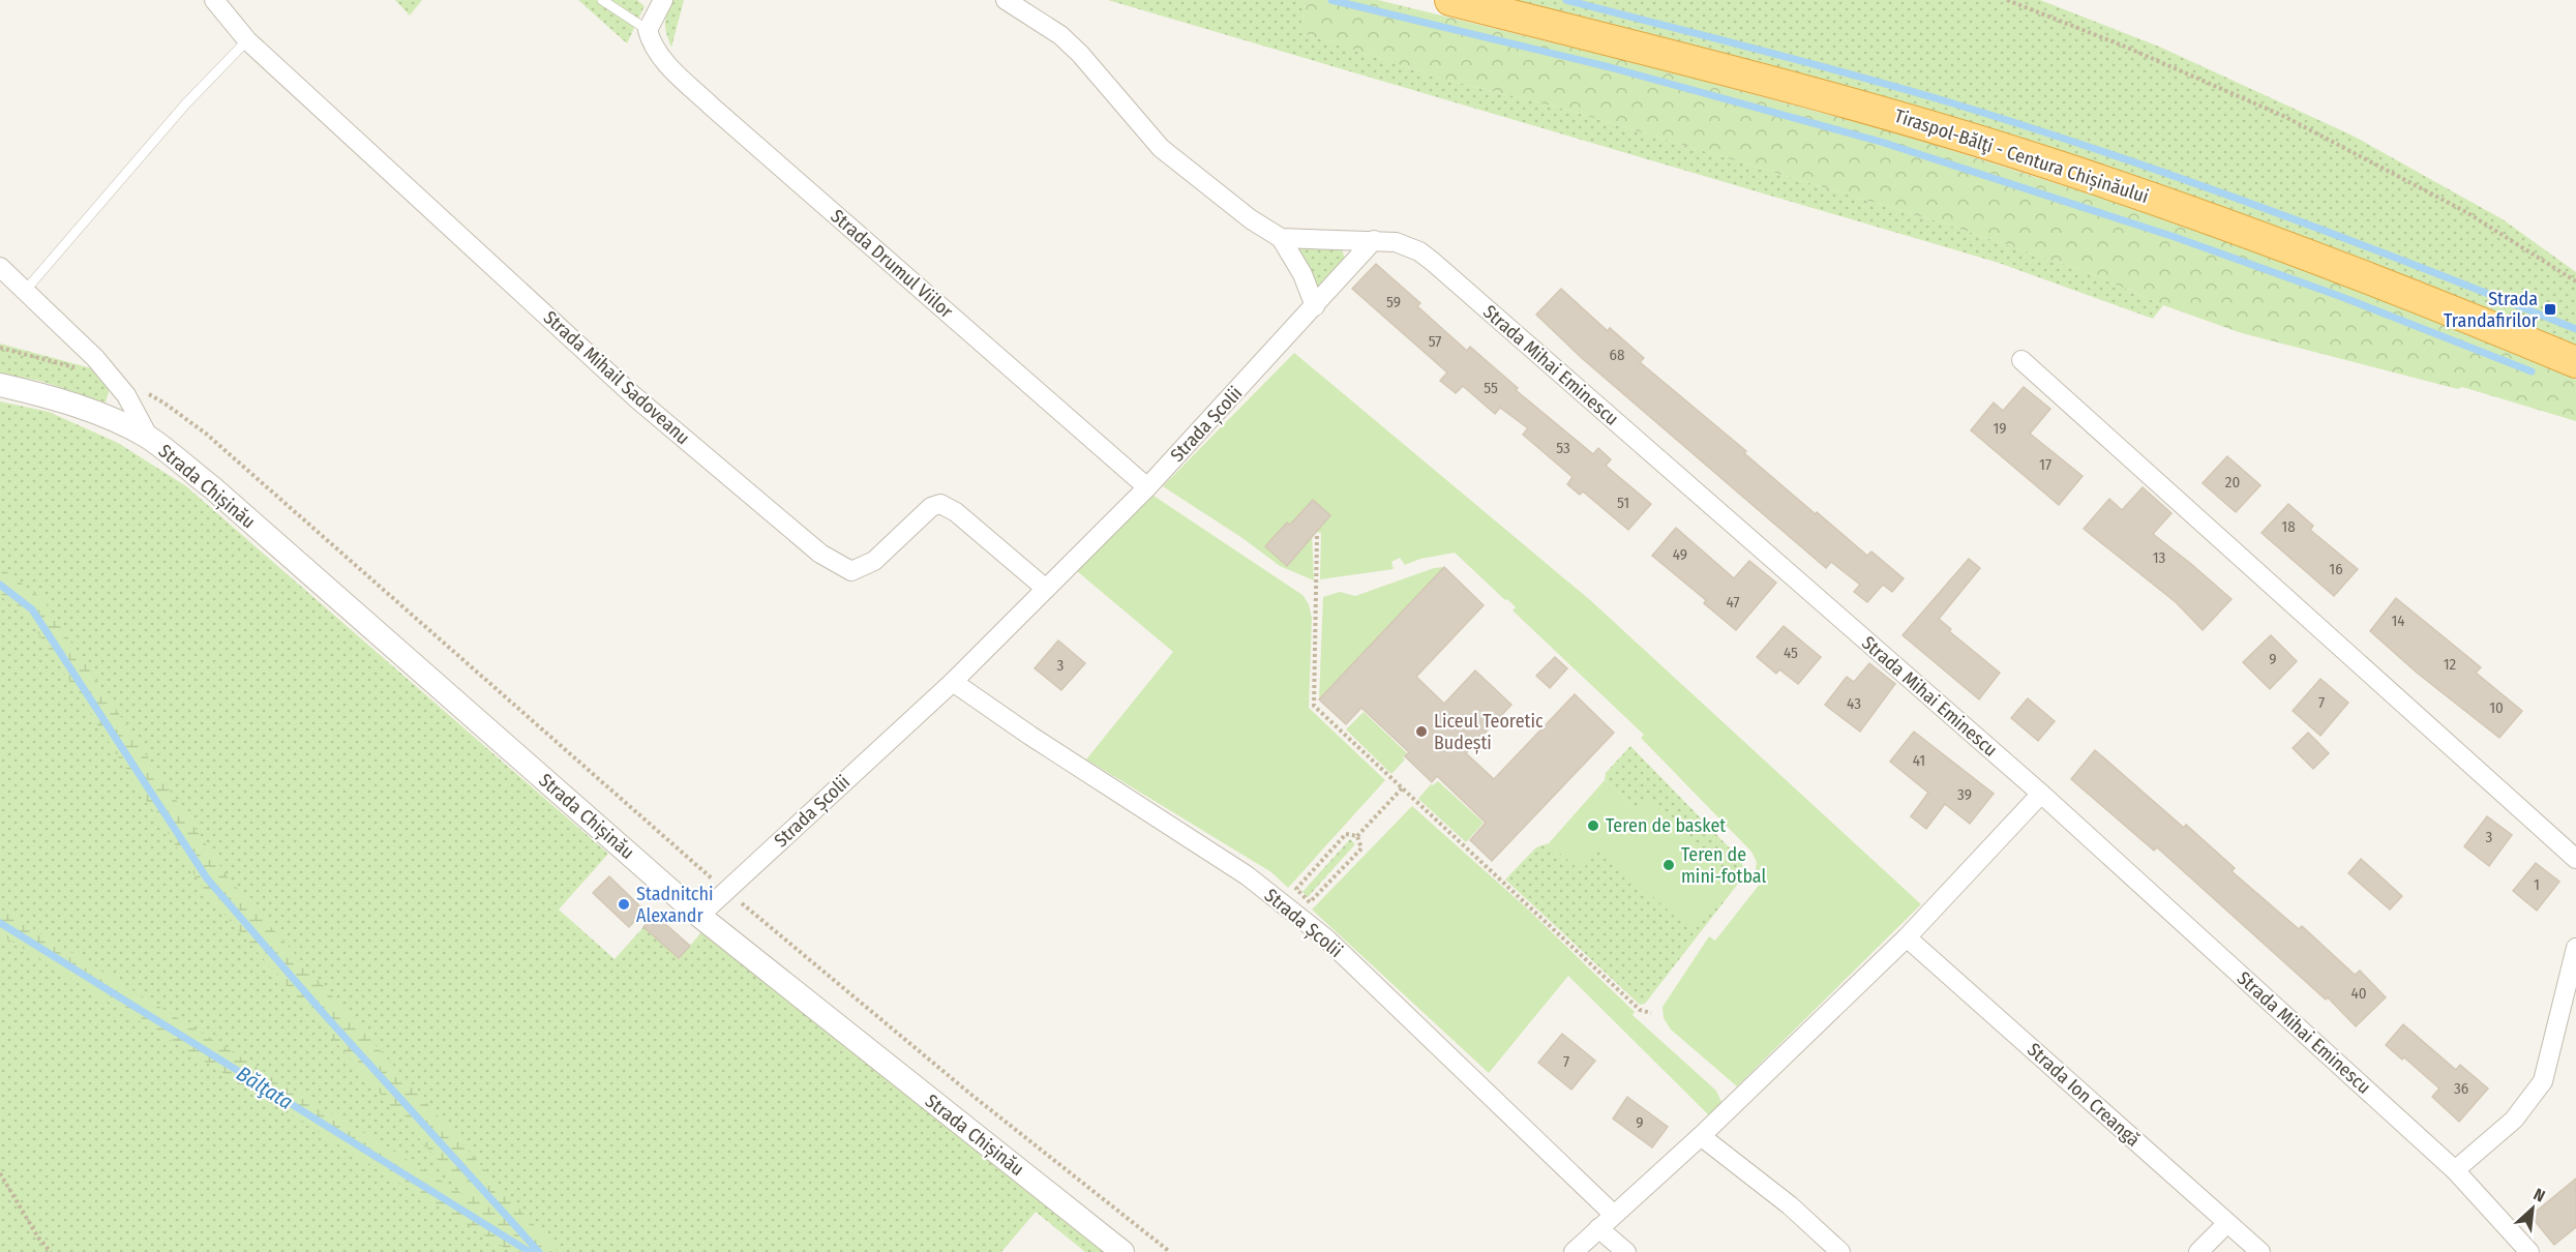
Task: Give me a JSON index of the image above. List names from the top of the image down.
{
  "streets": {
    "highway": ["Tiraspol-Bălţi - Centura Chișinăului"],
    "street": [
      "Strada Drumul Viilor",
      "Strada Mihai Eminescu",
      "Strada Mihail Sadoveanu",
      "Strada Școlii",
      "Strada Chișinău",
      "Strada Ion Creangă"
    ]
  },
  "crossings": [
    ["Strada Drumul Viilor", "Strada Școlii"],
    ["Strada Mihai Eminescu", "Strada Școlii"],
    ["Strada Mihail Sadoveanu", "Strada Școlii"],
    ["Strada Școlii", "Strada Chișinău"]
  ],
  "water": ["Bălţata"],
  "places": {
    "transit": ["Strada Trandafirilor"],
    "other": [
      "Liceul Teoretic Budești",
      "Teren de basket",
      "Teren de mini-fotbal",
      "Stadnitchi Alexandr"
    ]
  },
  "house_numbers": [
    "59",
    "57",
    "68",
    "55",
    "19",
    "53",
    "17",
    "20",
    "51",
    "18",
    "49",
    "13",
    "16",
    "47",
    "14",
    "45",
    "9",
    "12",
    "3",
    "7",
    "43",
    "10",
    "41",
    "39",
    "3",
    "1",
    "40",
    "7",
    "36",
    "9"
  ],
  "north": "top right"
}
